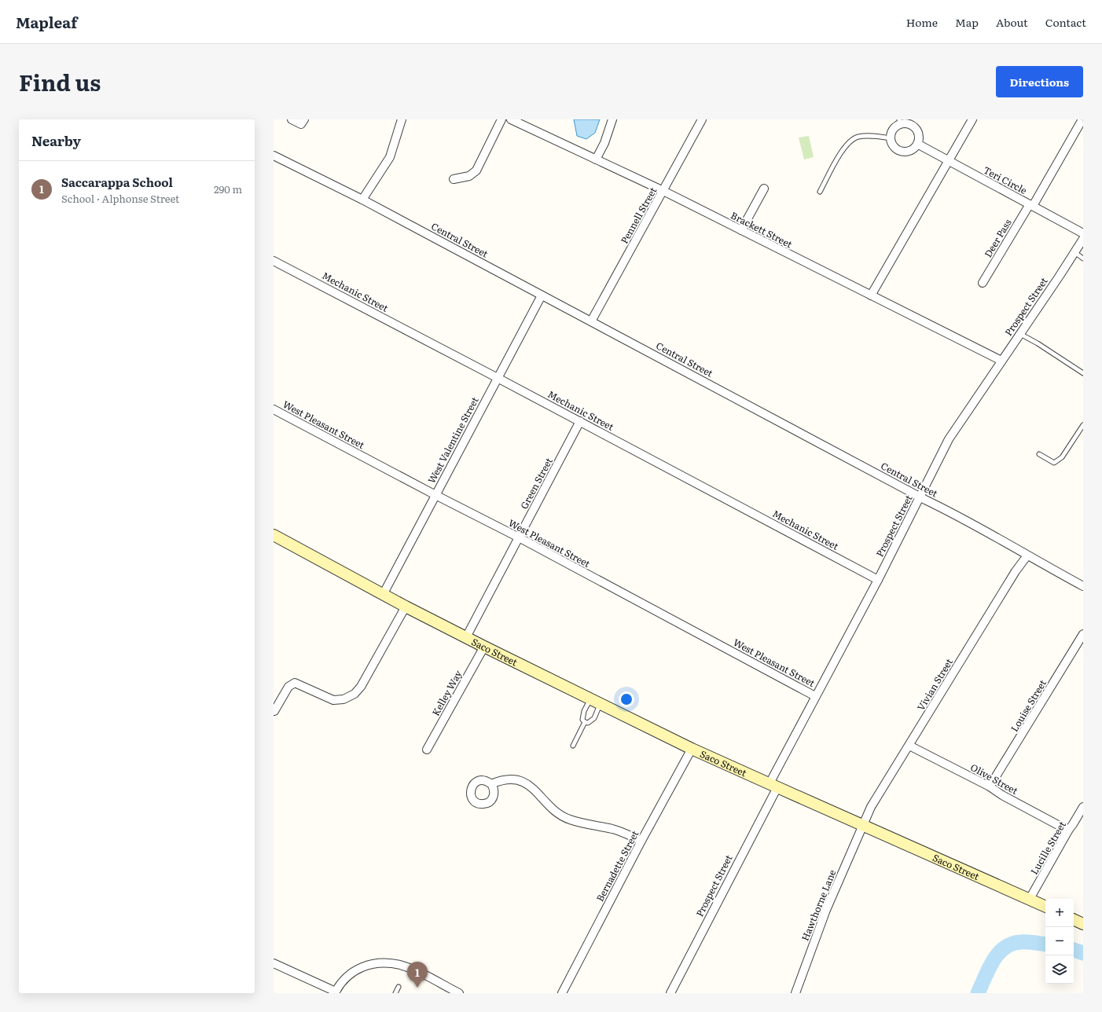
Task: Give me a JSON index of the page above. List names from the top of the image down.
{
  "streets": {
    "main road": ["Saco Street"],
    "street": [
      "Teri Circle",
      "Pennell Street",
      "Brackett Street",
      "Deer Pass",
      "Central Street",
      "Mechanic Street",
      "Prospect Street",
      "West Pleasant Street",
      "West Valentine Street",
      "Green Street",
      "Vivian Street",
      "Kelley Way",
      "Louise Street",
      "Olive Street",
      "Lucille Street",
      "Bernadette Street",
      "Hawthorne Lane"
    ]
  },
  "crossings": [
    ["Teri Circle", "Deer Pass"],
    ["Pennell Street", "Brackett Street"],
    ["Pennell Street", "Central Street"],
    ["Brackett Street", "Prospect Street"],
    ["Central Street", "Prospect Street"],
    ["Central Street", "West Valentine Street"],
    ["Central Street", "Vivian Street"],
    ["Mechanic Street", "Prospect Street"],
    ["Mechanic Street", "West Valentine Street"],
    ["Mechanic Street", "Green Street"],
    ["Prospect Street", "West Pleasant Street"],
    ["Prospect Street", "Saco Street"],
    ["West Pleasant Street", "West Valentine Street"],
    ["West Pleasant Street", "Green Street"],
    ["West Valentine Street", "Saco Street"],
    ["Green Street", "Saco Street"],
    ["Saco Street", "Vivian Street"],
    ["Saco Street", "Kelley Way"],
    ["Saco Street", "Lucille Street"],
    ["Saco Street", "Bernadette Street"],
    ["Saco Street", "Hawthorne Lane"],
    ["Vivian Street", "Olive Street"],
    ["Vivian Street", "Hawthorne Lane"],
    ["Louise Street", "Olive Street"],
    ["Olive Street", "Lucille Street"]
  ],
  "page": {
    "header": "Mapleaf",
    "nav": [
      "Home",
      "Map",
      "About",
      "Contact"
    ],
    "title": "Find us",
    "buttons": "Directions",
    "heading": "Nearby",
    "list": [
      {
        "mark": "1",
        "name": "Saccarappa School",
        "note": "School · Alphonse Street",
        "value": "290 m"
      }
    ],
    "map_buttons": ["+", "−"],
    "pins": "1"
  }
}
